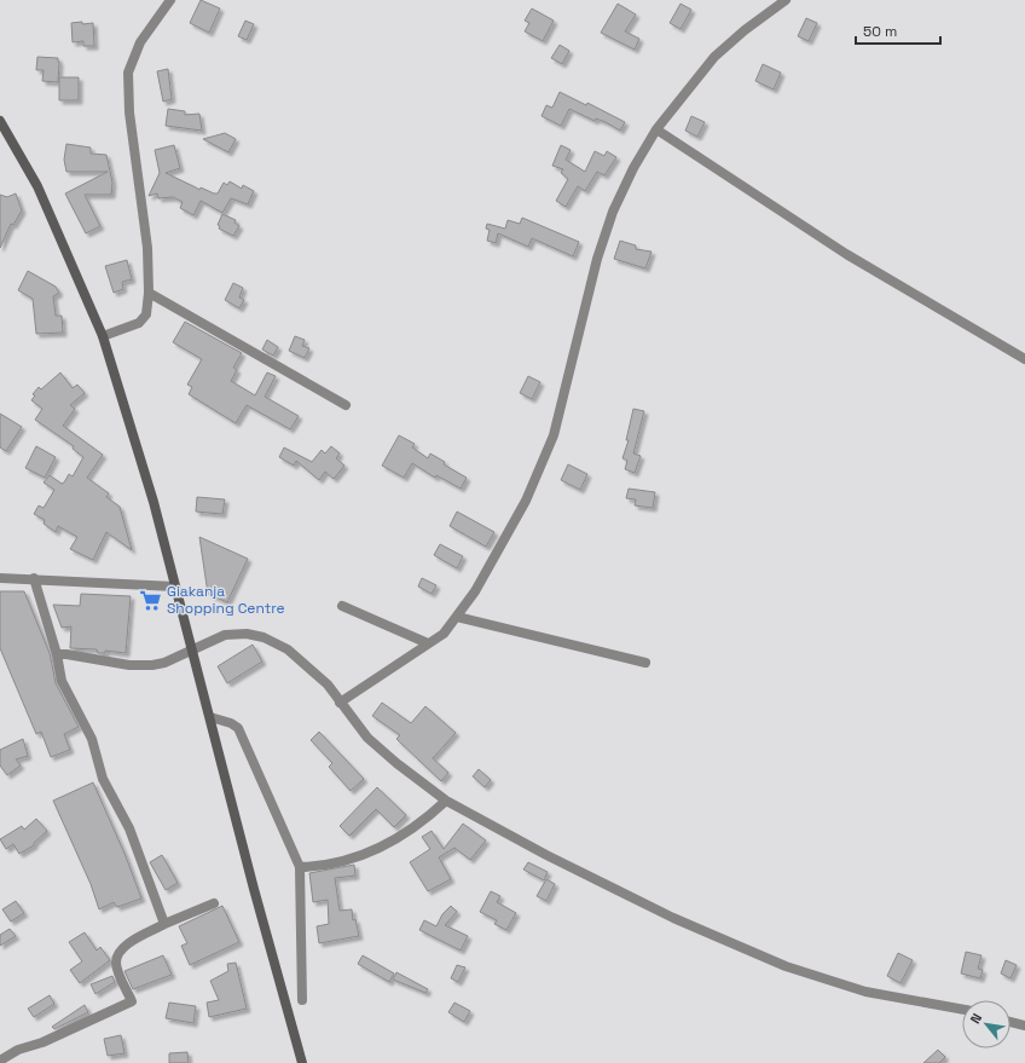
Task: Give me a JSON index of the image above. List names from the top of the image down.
{
  "places": {
    "supermarket": ["Giakanja Shopping Centre"]
  },
  "scale_bar": "50 m",
  "north": "top left"
}
